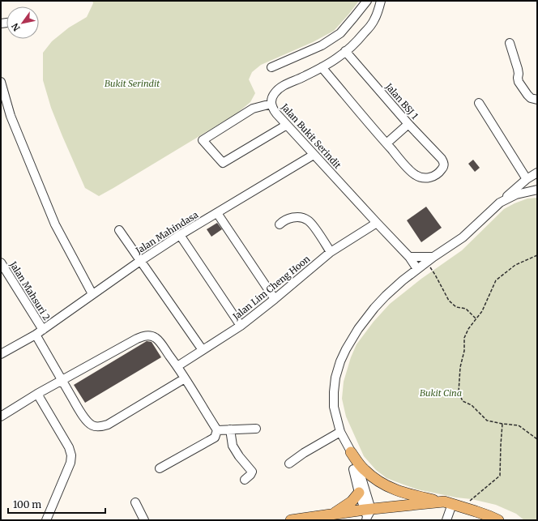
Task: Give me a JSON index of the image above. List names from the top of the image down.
{
  "streets": {
    "street": [
      "Jalan BSJ 1",
      "Jalan Bukit Serindit",
      "Jalan Mahindasa",
      "Jalan Lim Cheng Hoon",
      "Jalan Mahsuri 2"
    ]
  },
  "crossings": [
    ["Jalan BSJ 1", "Jalan Bukit Serindit"],
    ["Jalan Bukit Serindit", "Jalan Mahindasa"],
    ["Jalan Bukit Serindit", "Jalan Lim Cheng Hoon"],
    ["Jalan Mahindasa", "Jalan Mahsuri 2"]
  ],
  "parks": ["Bukit Serindit", "Bukit Cina"],
  "scale_bar": "100 m",
  "north": "bottom left"
}
